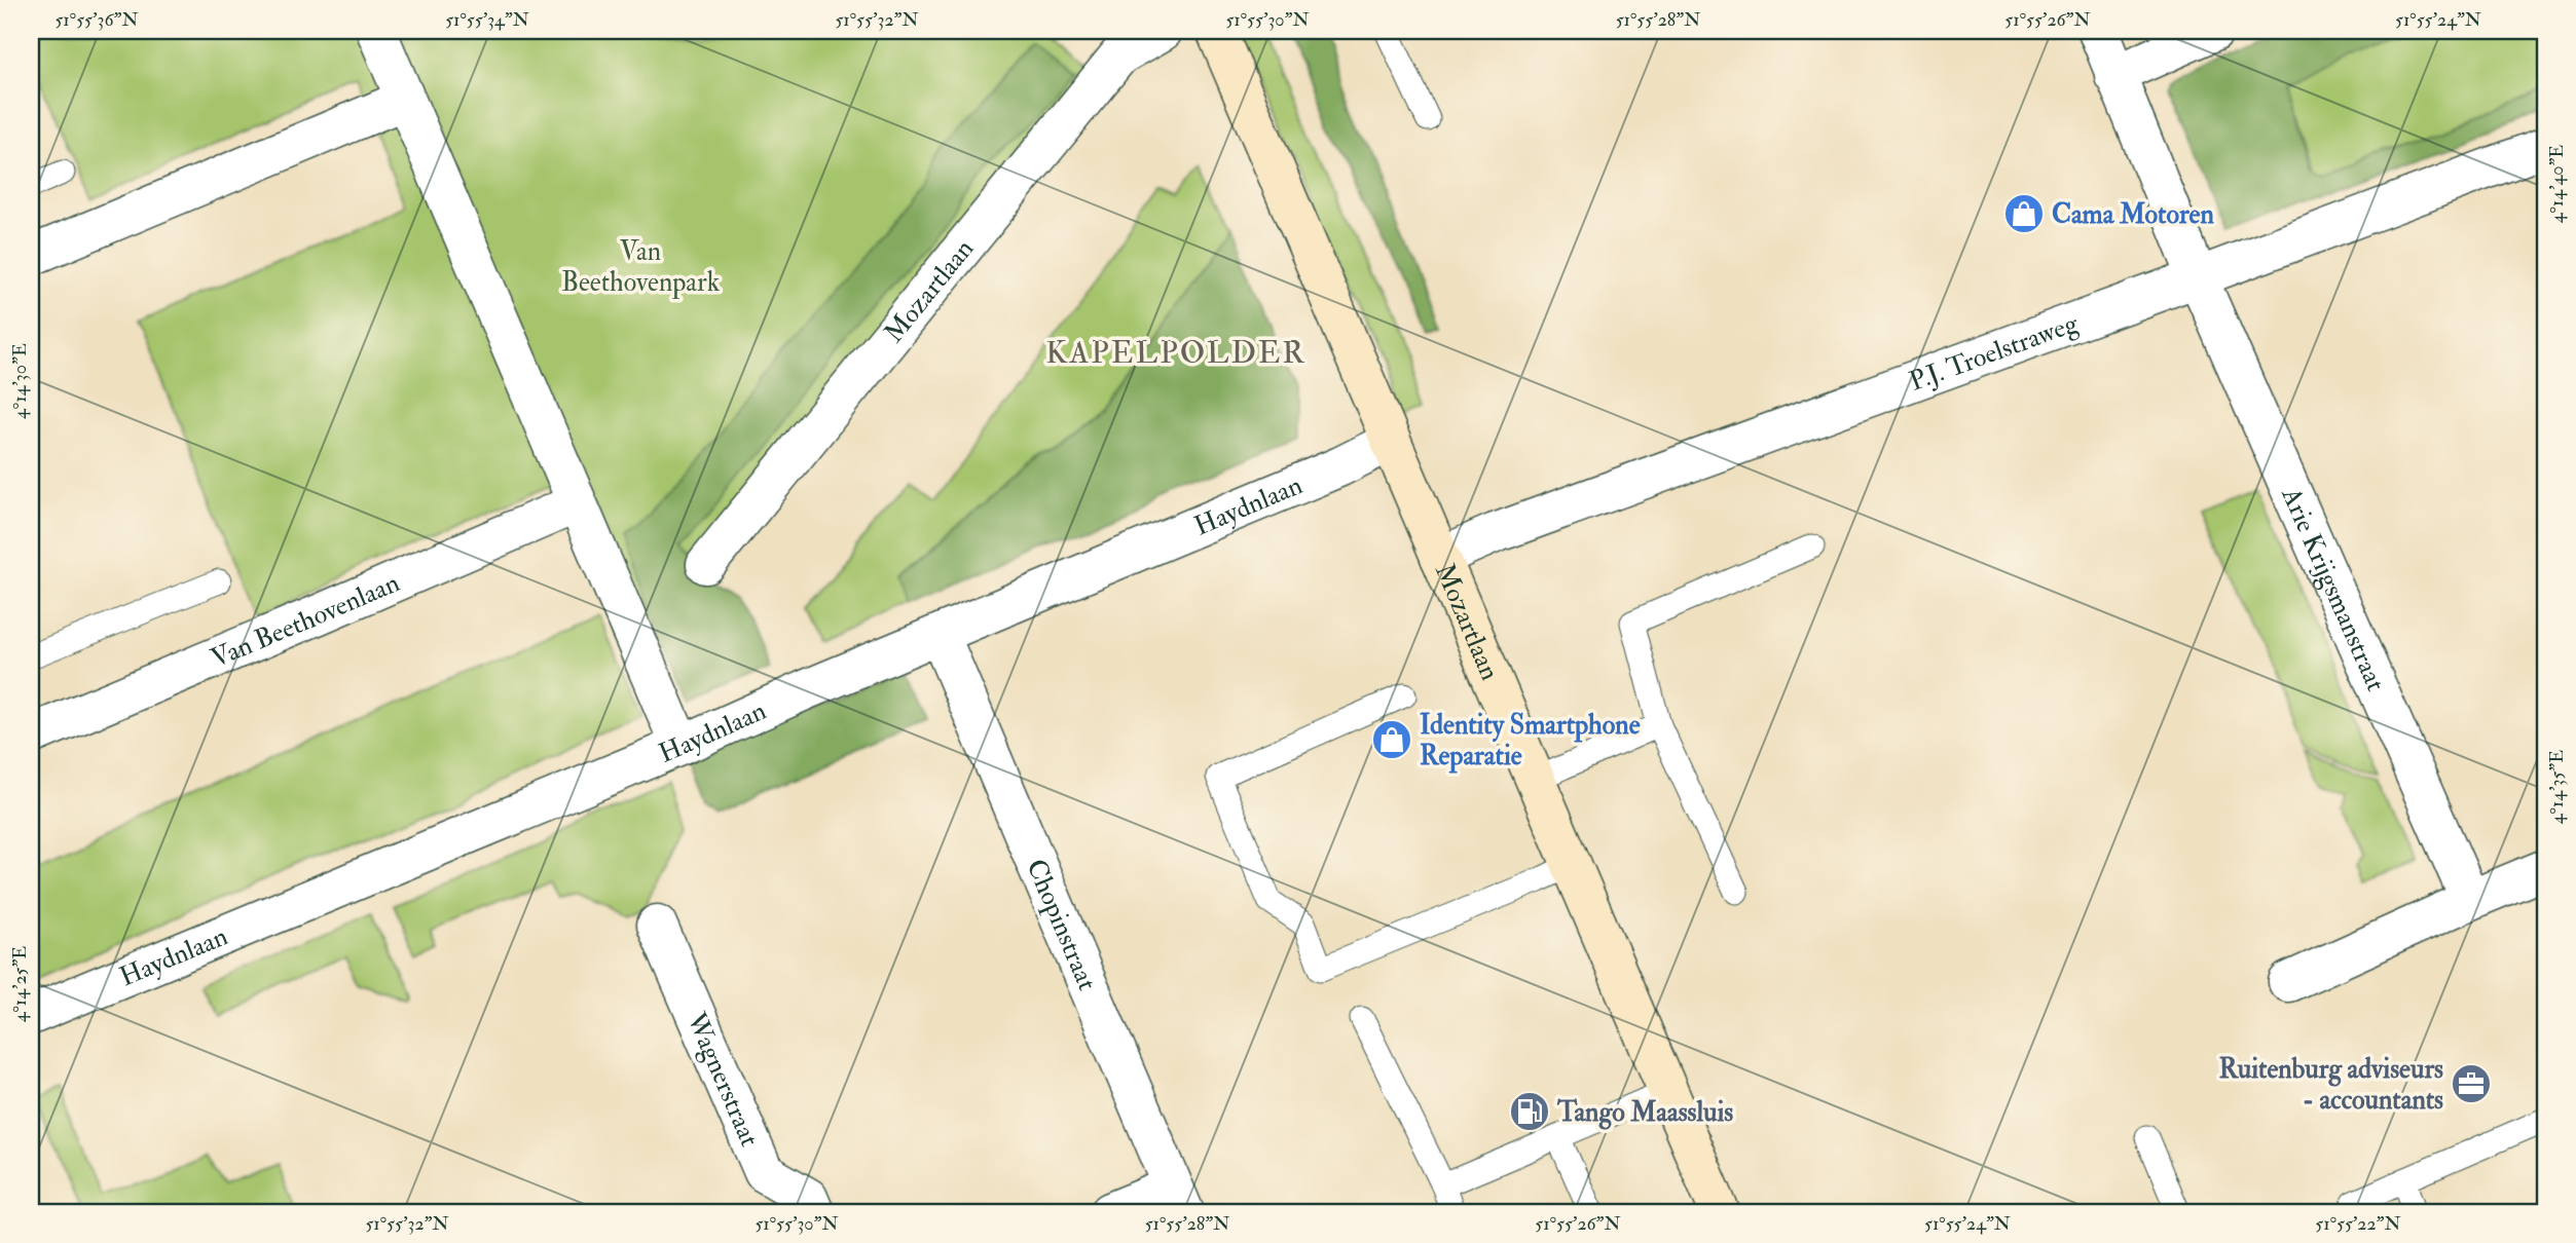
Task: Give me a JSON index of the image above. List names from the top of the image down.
{
  "streets": {
    "main road": ["Mozartlaan"],
    "street": [
      "P.J. Troelstraweg",
      "Haydnlaan",
      "Arie Krijgsmanstraat",
      "Van Beethovenlaan",
      "Chopinstraat",
      "Wagnerstraat"
    ]
  },
  "crossings": [
    ["Mozartlaan", "P.J. Troelstraweg"],
    ["Mozartlaan", "Haydnlaan"],
    ["P.J. Troelstraweg", "Arie Krijgsmanstraat"],
    ["Haydnlaan", "Chopinstraat"]
  ],
  "districts": ["KAPELPOLDER"],
  "parks": ["Van Beethovenpark"],
  "places": {
    "shop": ["Cama Motoren", "Identity Smartphone Reparatie"],
    "office": ["Ruitenburg adviseurs - accountants"],
    "fuel station": ["Tango Maassluis"]
  },
  "coordinates": [
    "51°55'36\"N",
    "51°55'34\"N",
    "51°55'32\"N",
    "51°55'30\"N",
    "51°55'28\"N",
    "51°55'26\"N",
    "51°55'24\"N",
    "4°14'40\"E",
    "4°14'30\"E",
    "4°14'35\"E",
    "4°14'25\"E",
    "51°55'22\"N"
  ]
}
